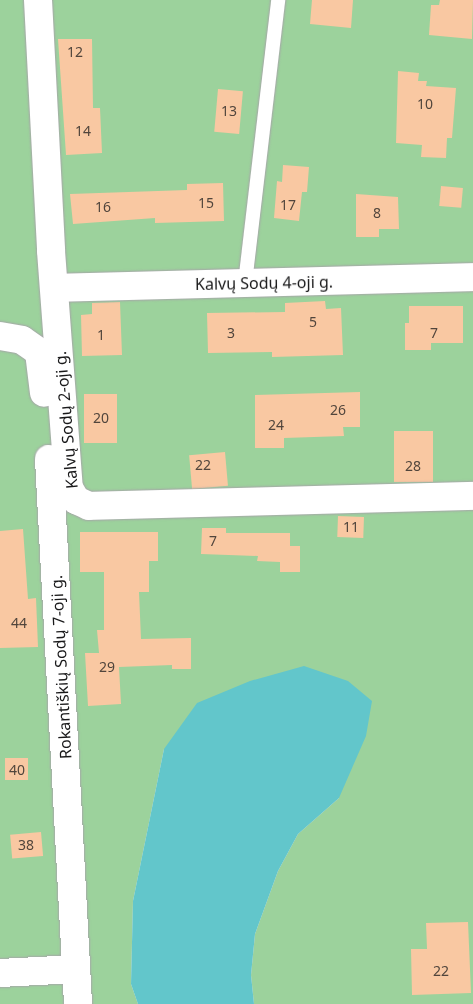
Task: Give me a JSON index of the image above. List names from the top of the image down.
{
  "streets": {
    "street": ["Kalvų Sodų 4-oji g.", "Kalvų Sodų 2-oji g.", "Rokantiškių Sodų 7-oji g."]
  },
  "crossings": [
    ["Kalvų Sodų 4-oji g.", "Kalvų Sodų 2-oji g."]
  ],
  "house_numbers": [
    "12",
    "10",
    "13",
    "14",
    "15",
    "17",
    "16",
    "8",
    "5",
    "3",
    "7",
    "1",
    "26",
    "20",
    "24",
    "22",
    "28",
    "11",
    "7",
    "44",
    "29",
    "40",
    "38",
    "22"
  ]
}
